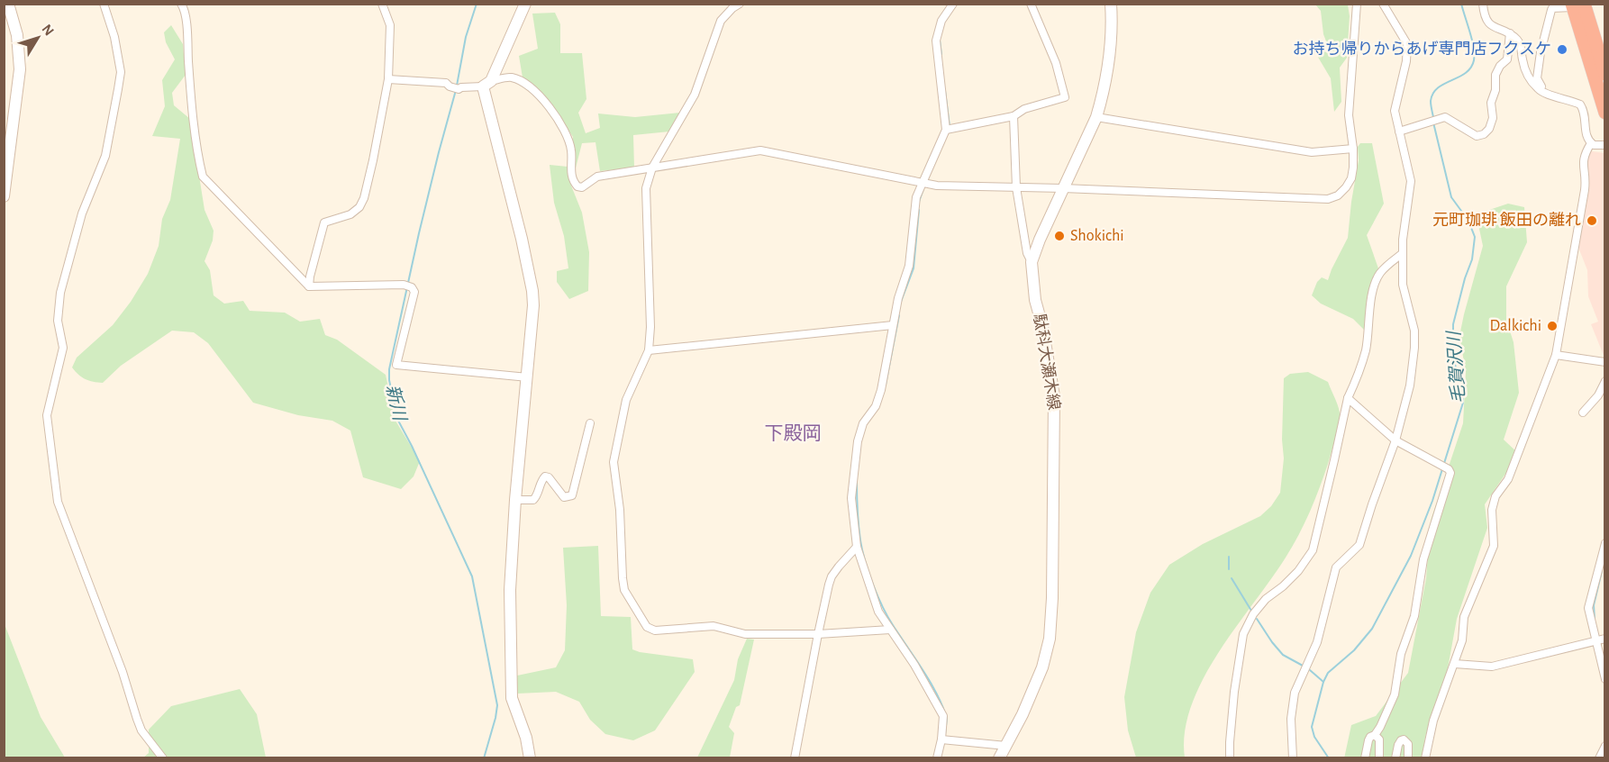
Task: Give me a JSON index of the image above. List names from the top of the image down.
{
  "streets": {
    "street": ["駄科大瀬木線"]
  },
  "districts": ["下殿岡"],
  "water": ["毛賀沢川", "新川"],
  "places": [
    "お持ち帰りからあげ専門店フクスケ",
    "元町珈琲 飯田の離れ",
    "Shokichi",
    "Dalkichi"
  ],
  "north": "top right"
}
